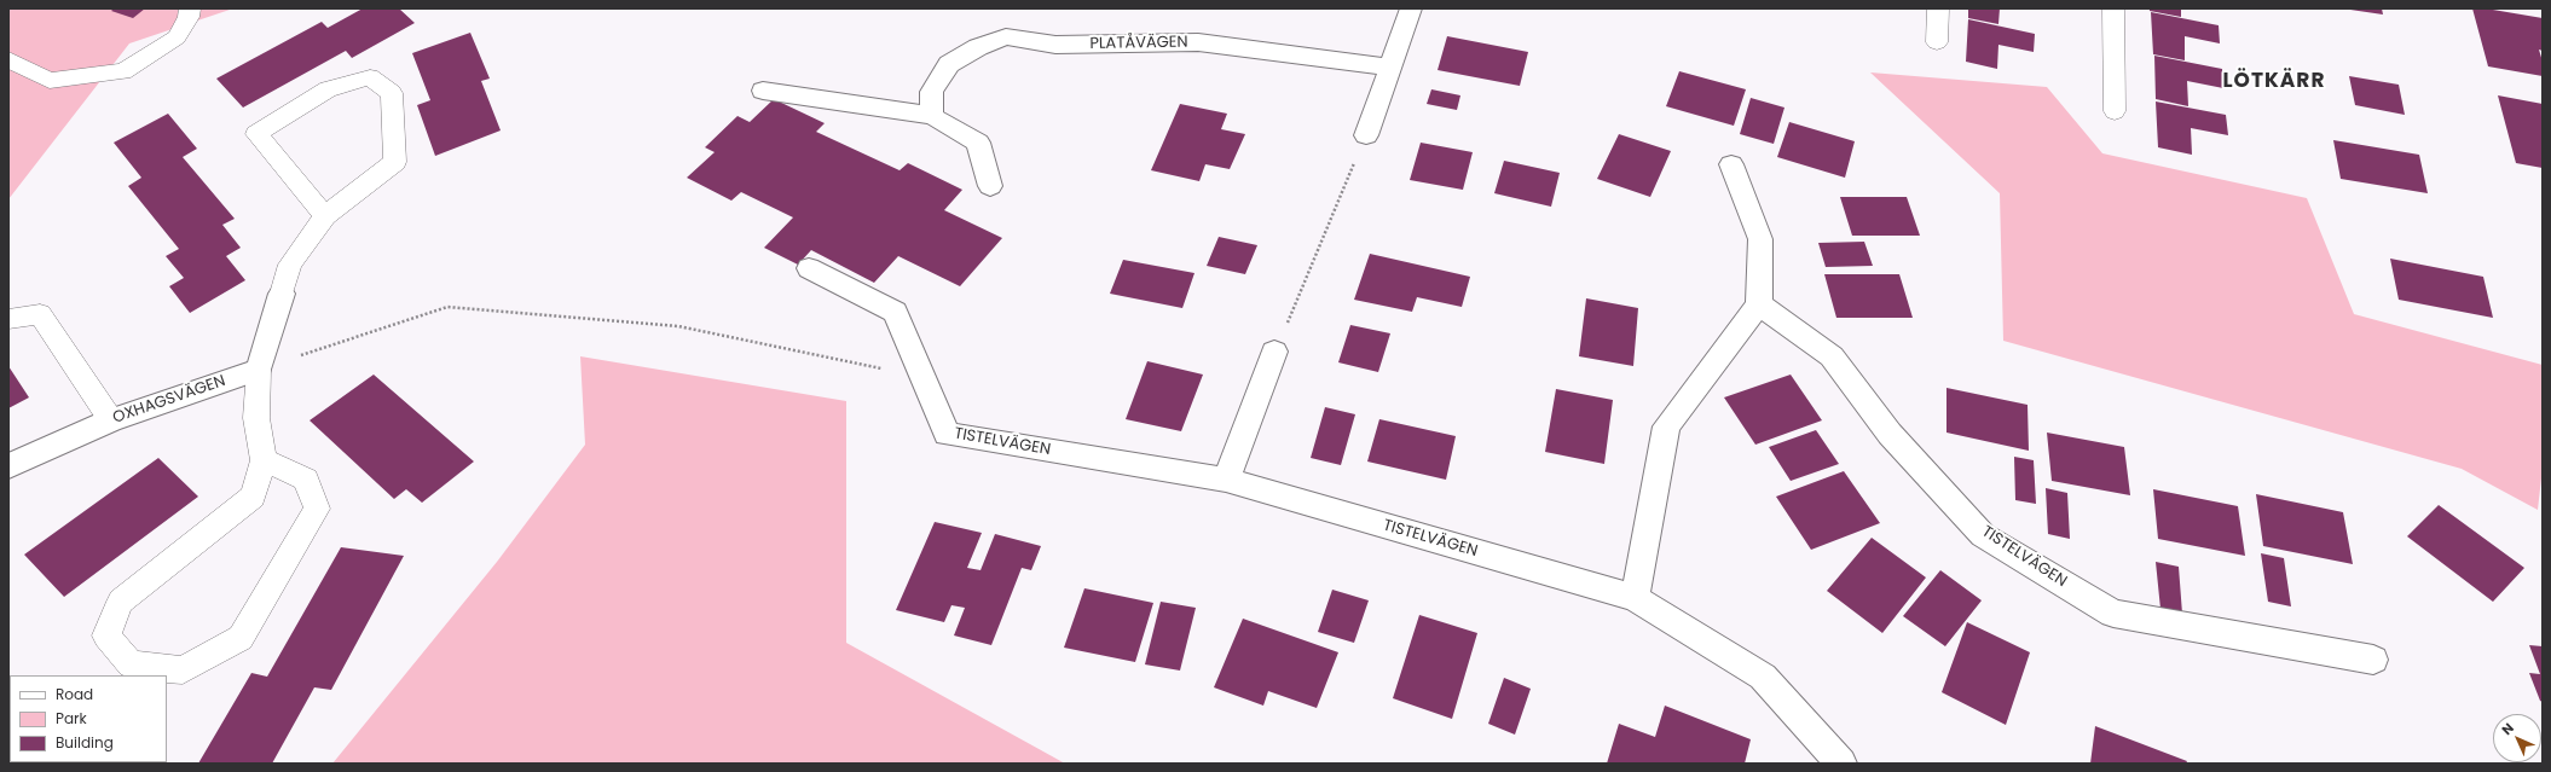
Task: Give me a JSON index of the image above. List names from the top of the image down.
{
  "streets": {
    "street": ["PLATÅVÄGEN", "OXHAGSVÄGEN", "TISTELVÄGEN"]
  },
  "districts": ["LÖTKÄRR"],
  "legend": ["Road", "Park", "Building"],
  "north": "top left"
}
